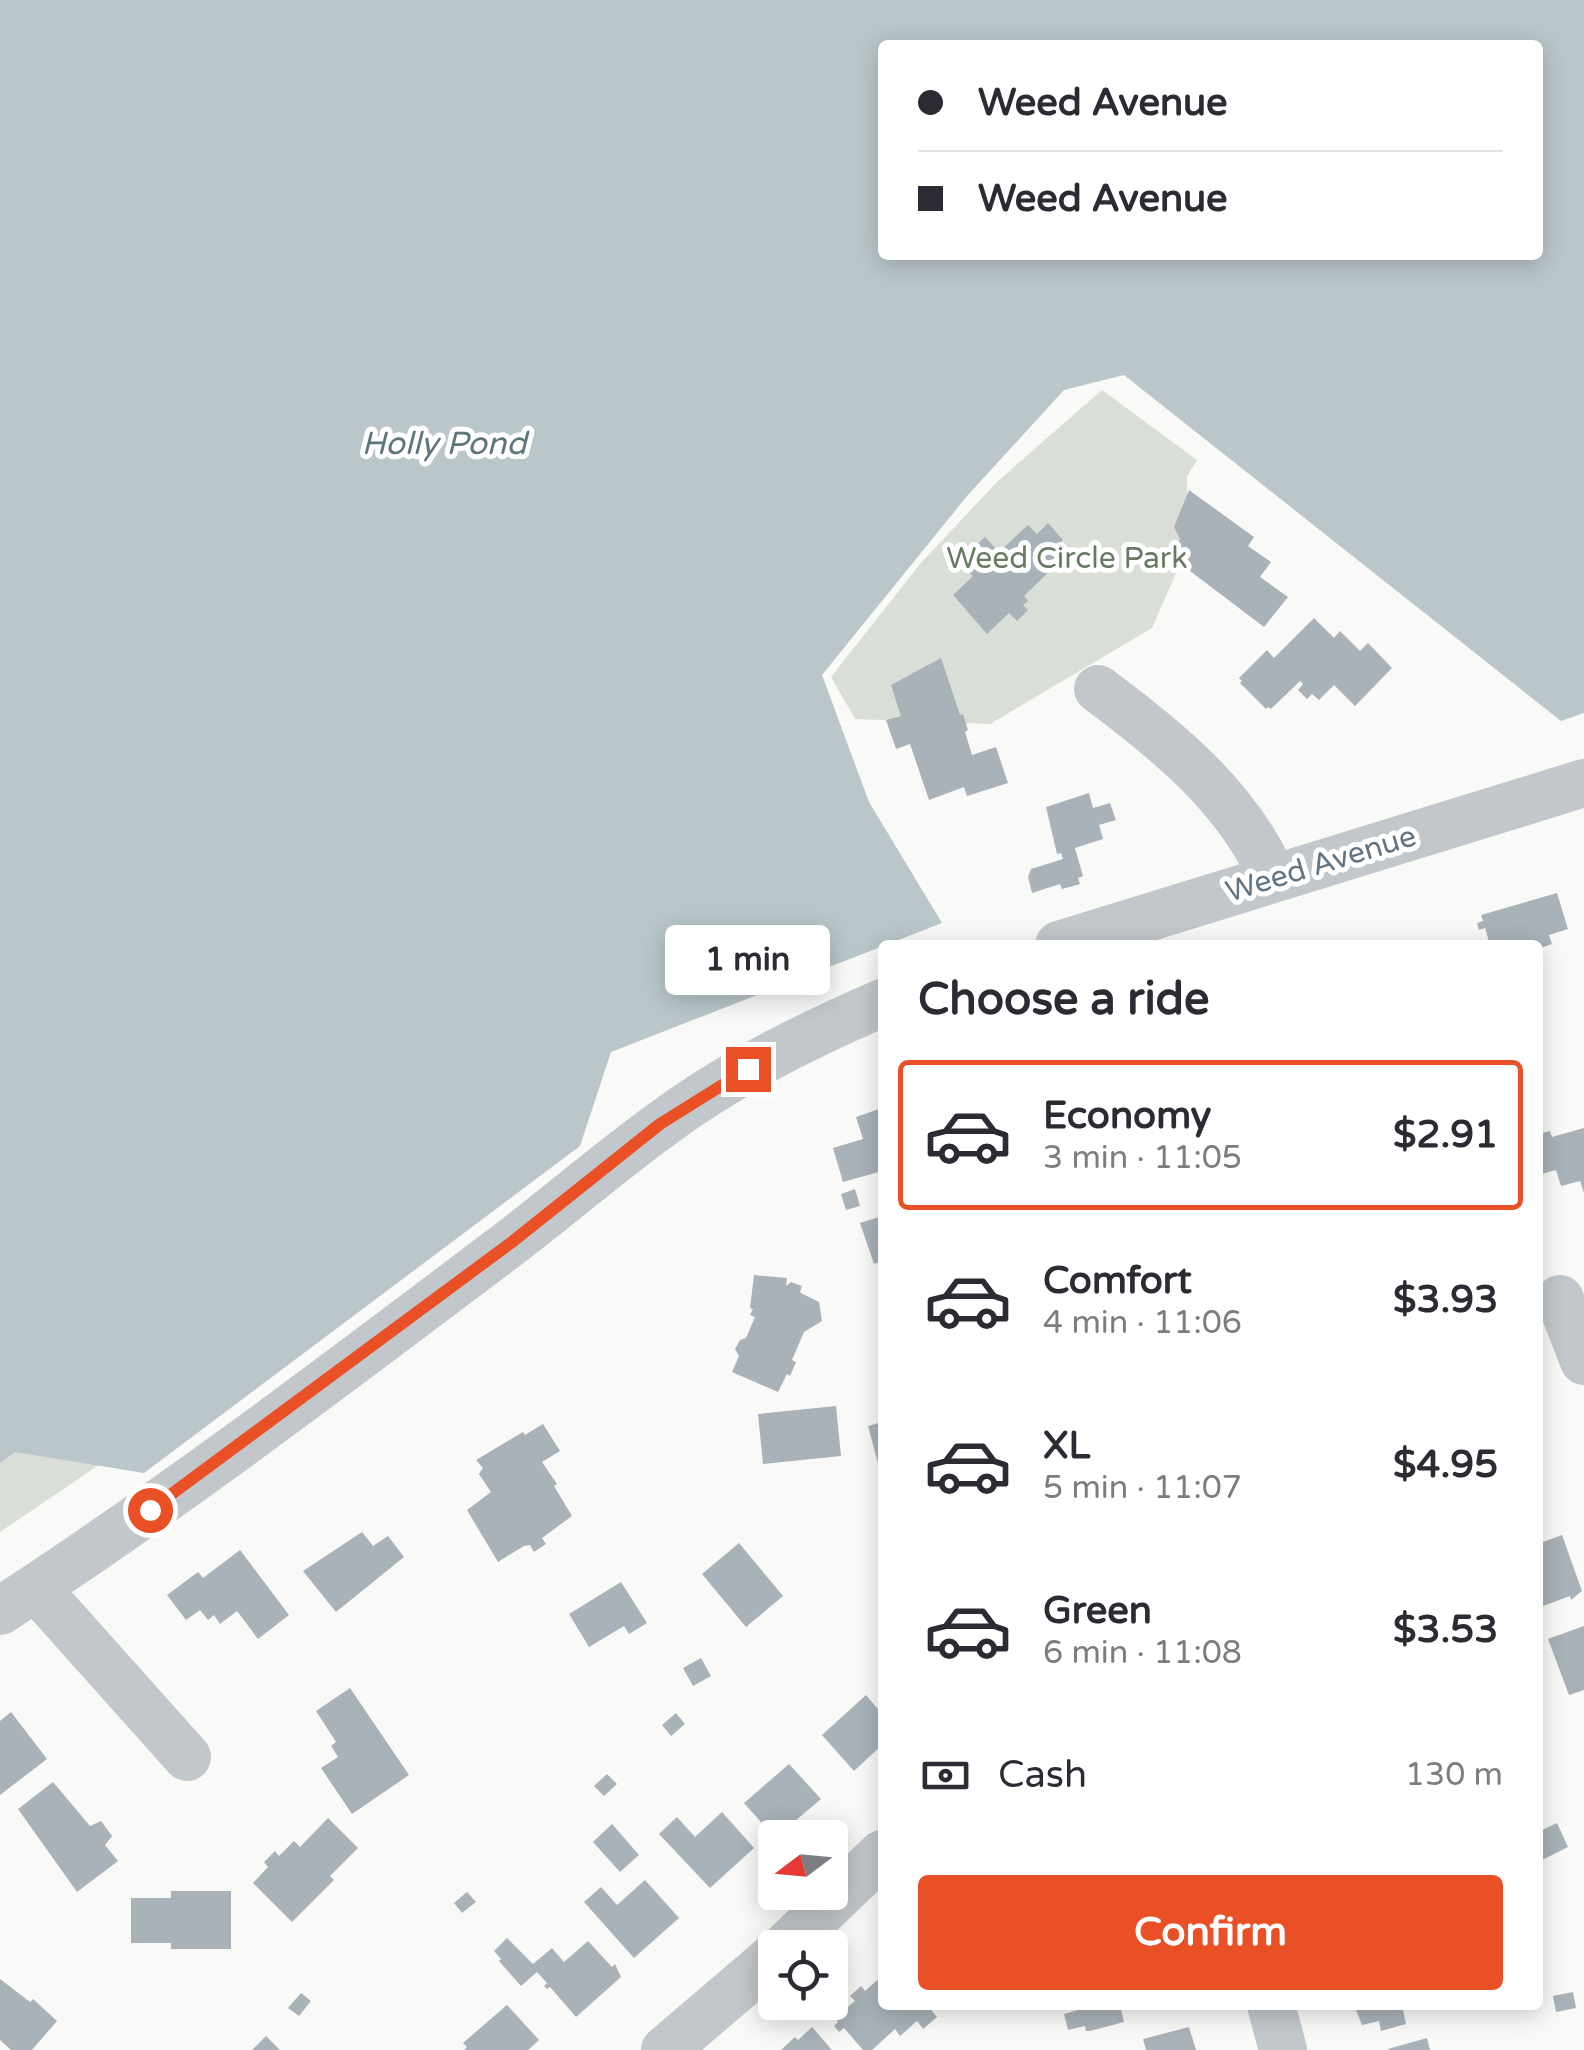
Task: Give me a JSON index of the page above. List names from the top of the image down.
{
  "streets": {
    "street": ["Weed Avenue"]
  },
  "water": ["Holly Pond"],
  "parks": ["Weed Circle Park"],
  "north": "left",
  "page": {
    "banner": ["Weed Avenue", "Weed Avenue"],
    "bubble": "1 min",
    "heading": "Choose a ride",
    "list": [
      {
        "name": "Economy",
        "note": "3 min · 11:05",
        "value": "$2.91"
      },
      {
        "name": "Comfort",
        "note": "4 min · 11:06",
        "value": "$3.93"
      },
      {
        "name": "XL",
        "note": "5 min · 11:07",
        "value": "$4.95"
      },
      {
        "name": "Green",
        "note": "6 min · 11:08",
        "value": "$3.53"
      }
    ],
    "pay": ["Cash", "130 m"],
    "buttons": "Confirm"
  }
}
